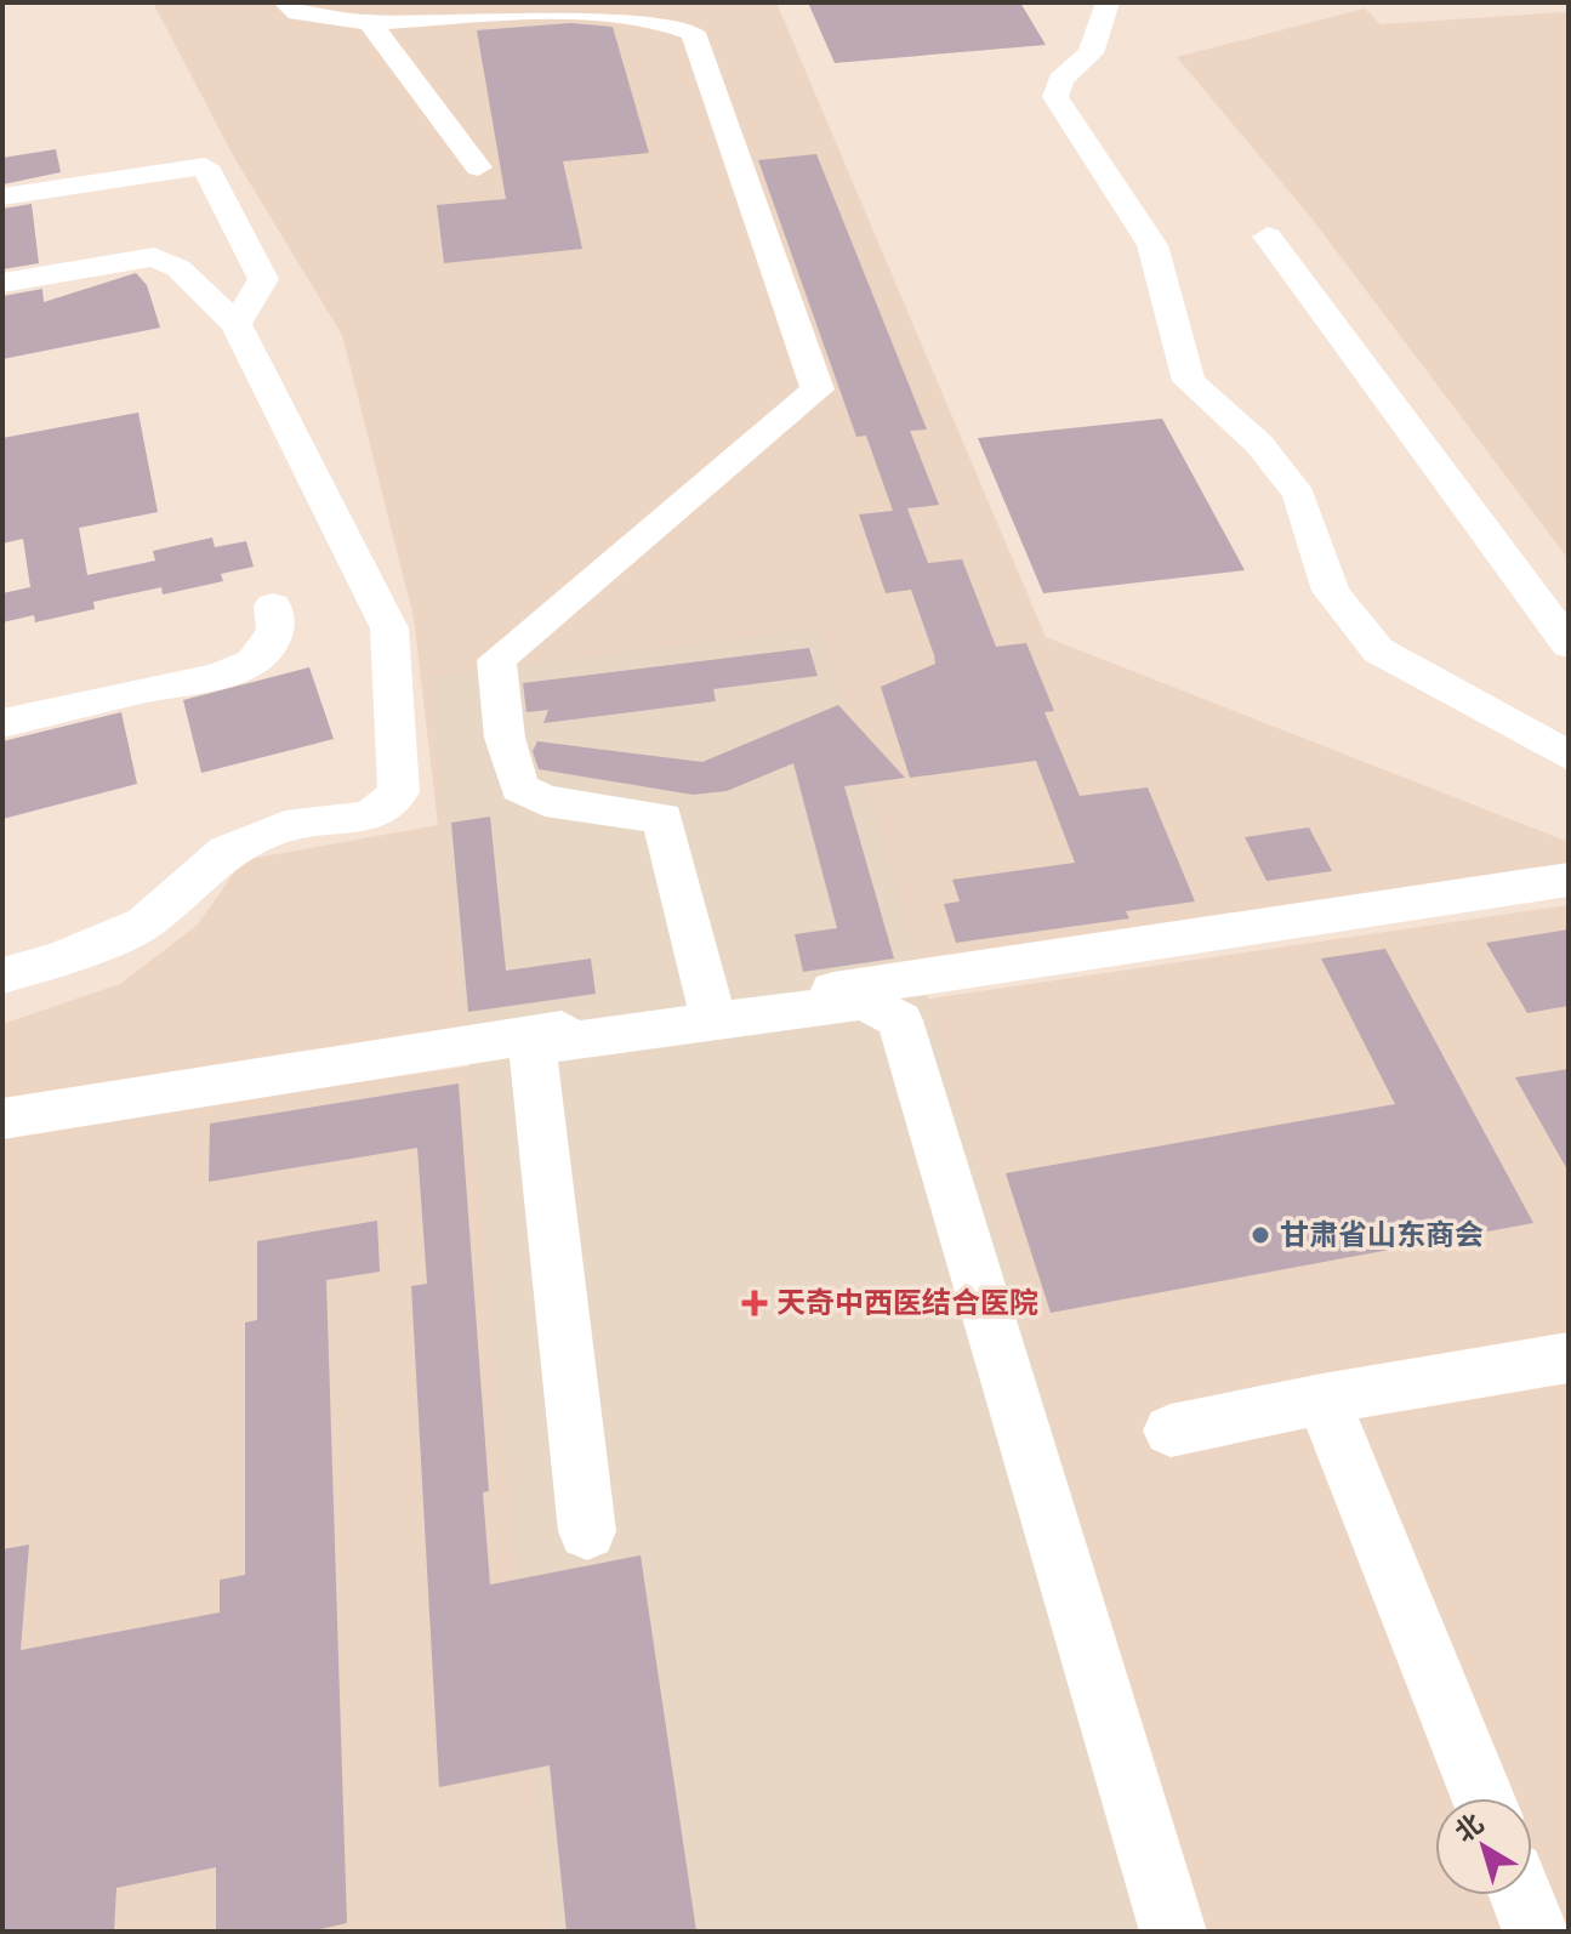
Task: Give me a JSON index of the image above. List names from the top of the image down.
{
  "places": {
    "other": ["甘肃省山东商会"],
    "health": ["天奇中西医结合医院"]
  },
  "north": "top left"
}
